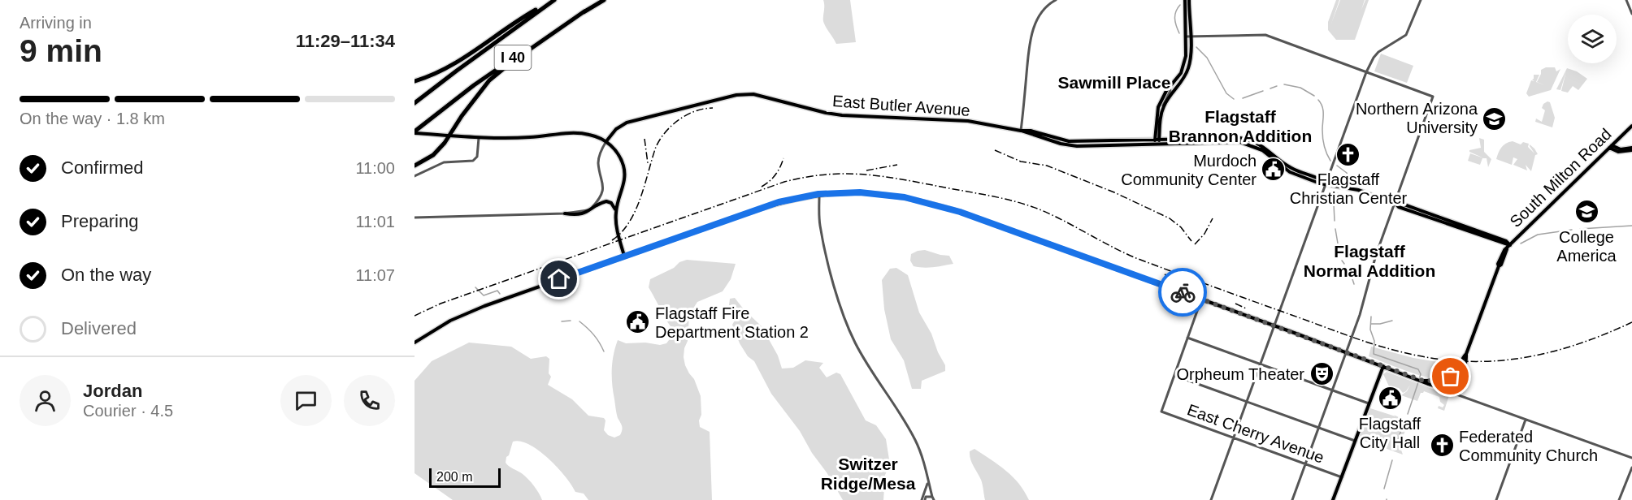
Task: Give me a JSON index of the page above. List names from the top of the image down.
{
  "streets": {
    "highway": ["I 40"],
    "main road": ["East Butler Avenue", "South Milton Road"],
    "street": ["East Cherry Avenue"]
  },
  "districts": [
    "Sawmill Place",
    "Flagstaff Brannon Addition",
    "Flagstaff Normal Addition",
    "Switzer Ridge/Mesa"
  ],
  "places": {
    "school or university": ["Northern Arizona University", "College America"],
    "church": ["Flagstaff Christian Center", "Federated Community Church"],
    "public building": ["Murdoch Community Center", "Flagstaff Fire Department Station 2", "Flagstaff City Hall"],
    "theatre": ["Orpheum Theater"]
  },
  "scale_bar": "200 m",
  "page": {
    "heading": ["9 min", "Arriving in", "11:29–11:34"],
    "panel": ["Jordan", "Courier · 4.5"],
    "bar": "On the way · 1.8 km",
    "list": [
      ["Confirmed", "11:00"],
      ["Preparing", "11:01"],
      ["On the way", "11:07"],
      "Delivered"
    ],
    "scale": "200 m"
  }
}
